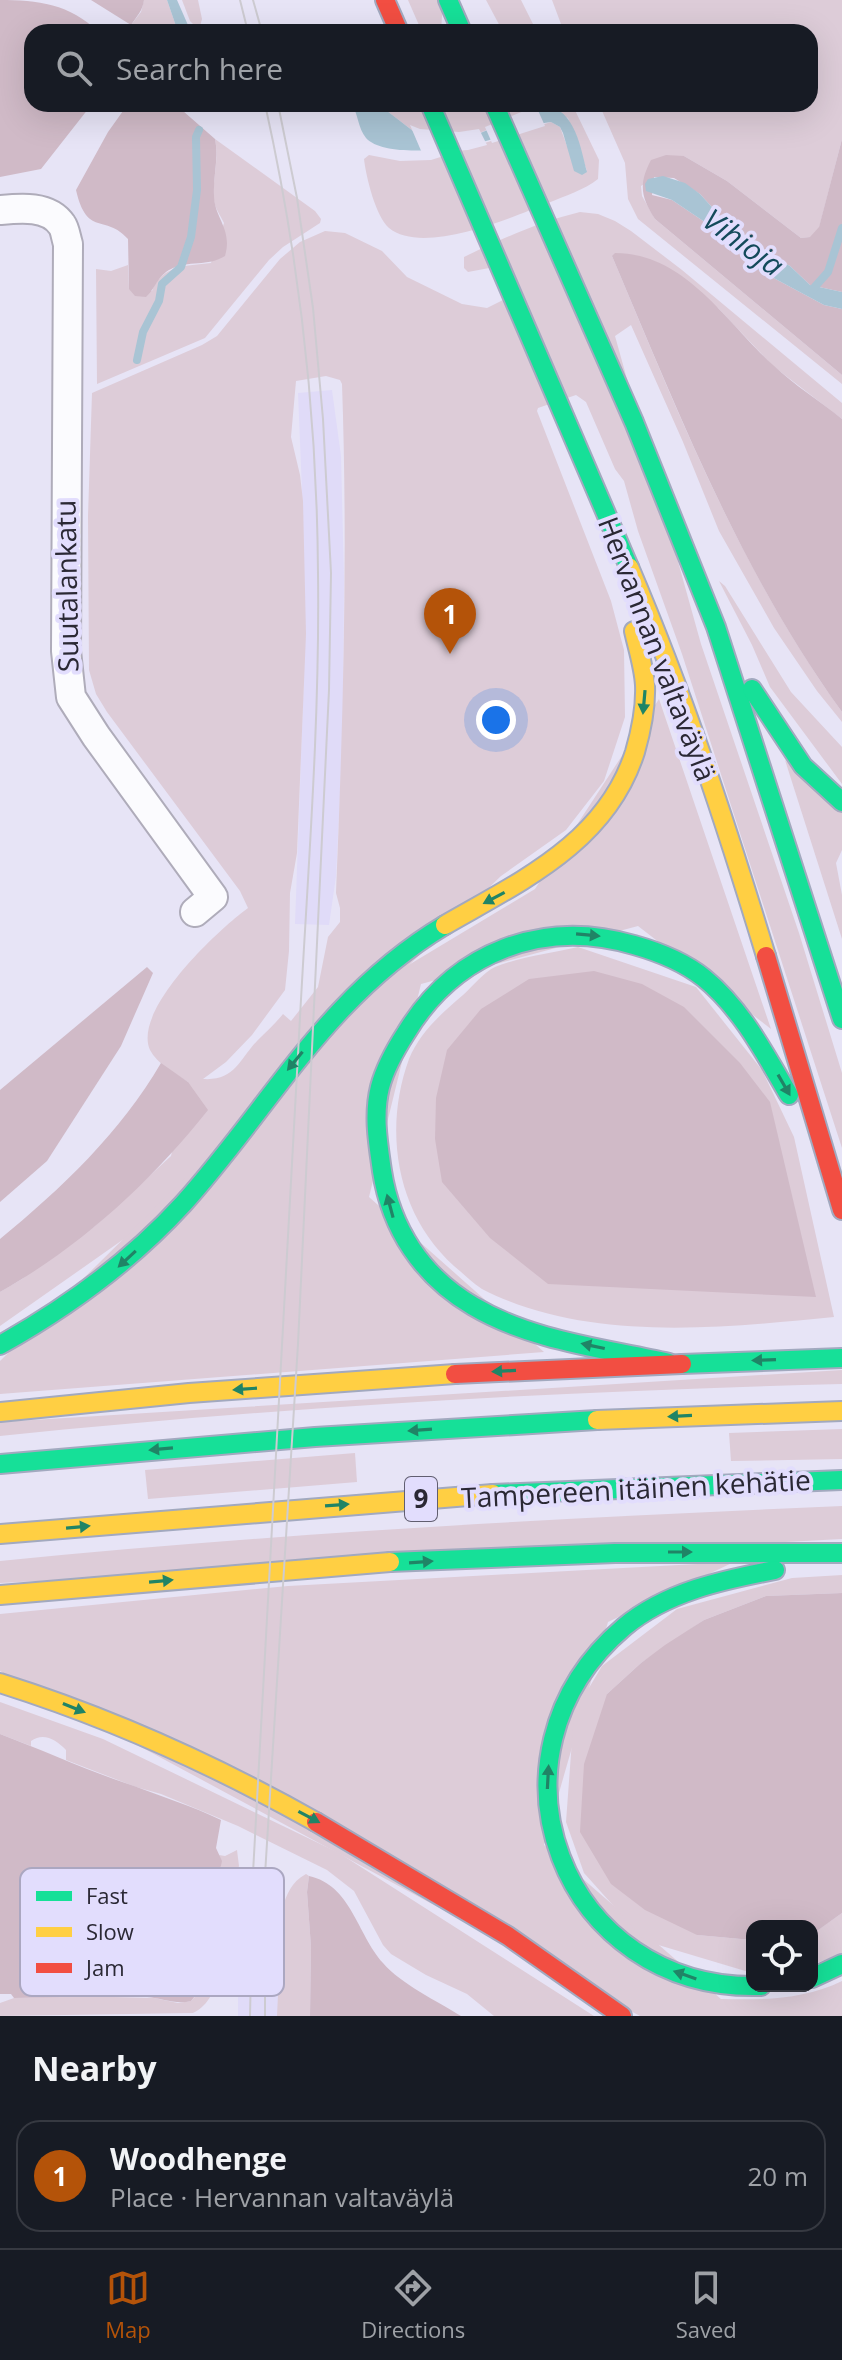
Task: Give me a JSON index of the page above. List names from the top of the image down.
{
  "streets": {
    "highway": ["Hervannan valtaväylä", "Tampereen itäinen kehätie", "9"],
    "street": ["Suutalankatu"]
  },
  "water": ["Vihioja"],
  "legend": ["Fast", "Slow", "Jam"],
  "page": {
    "search": "Search here",
    "pins": "1",
    "heading": "Nearby",
    "list": [
      {
        "mark": "1",
        "name": "Woodhenge",
        "note": "Place · Hervannan valtaväylä",
        "value": "20 m"
      }
    ],
    "nav": ["Map", "Directions", "Saved"]
  }
}
